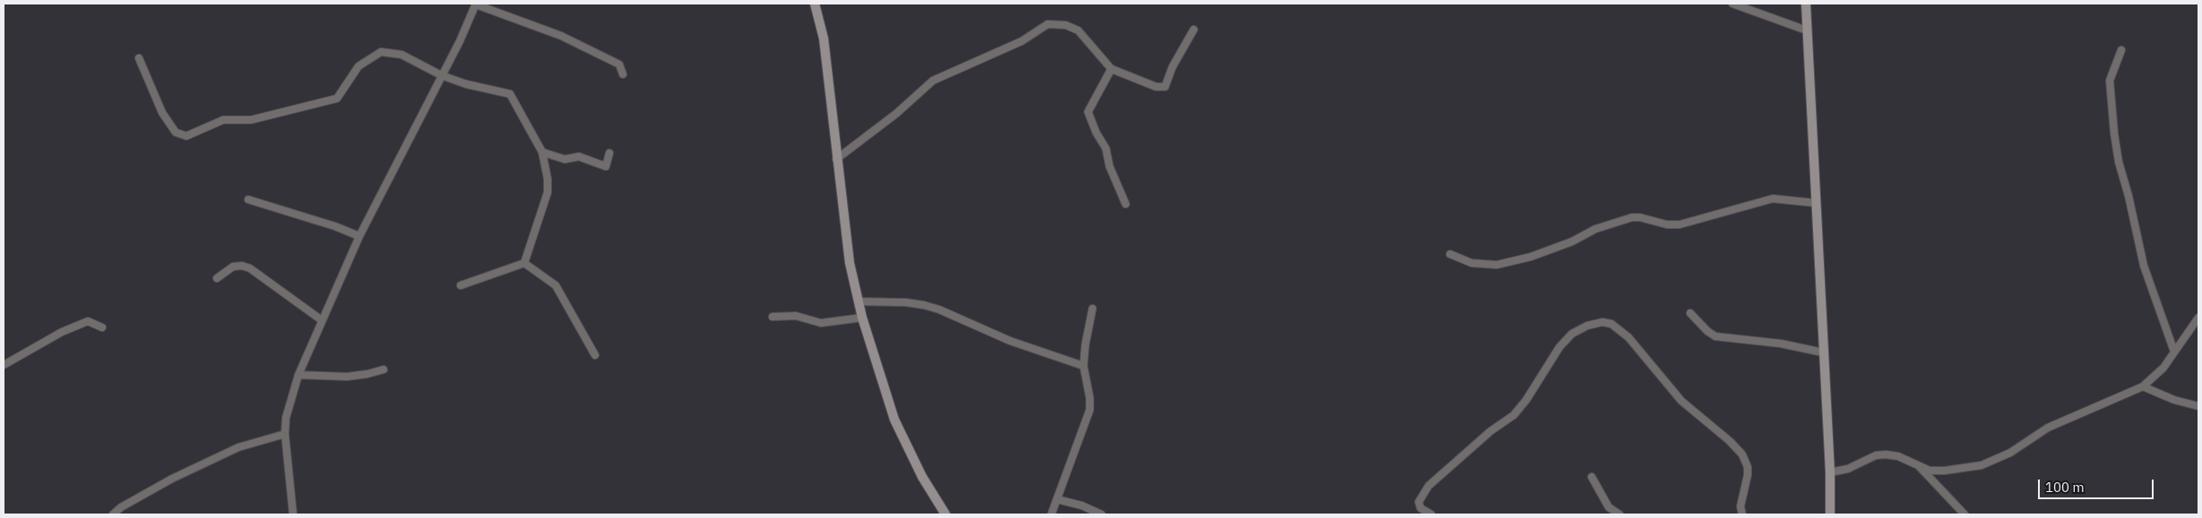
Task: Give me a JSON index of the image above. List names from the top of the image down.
{
  "scale_bar": "100 m"
}
